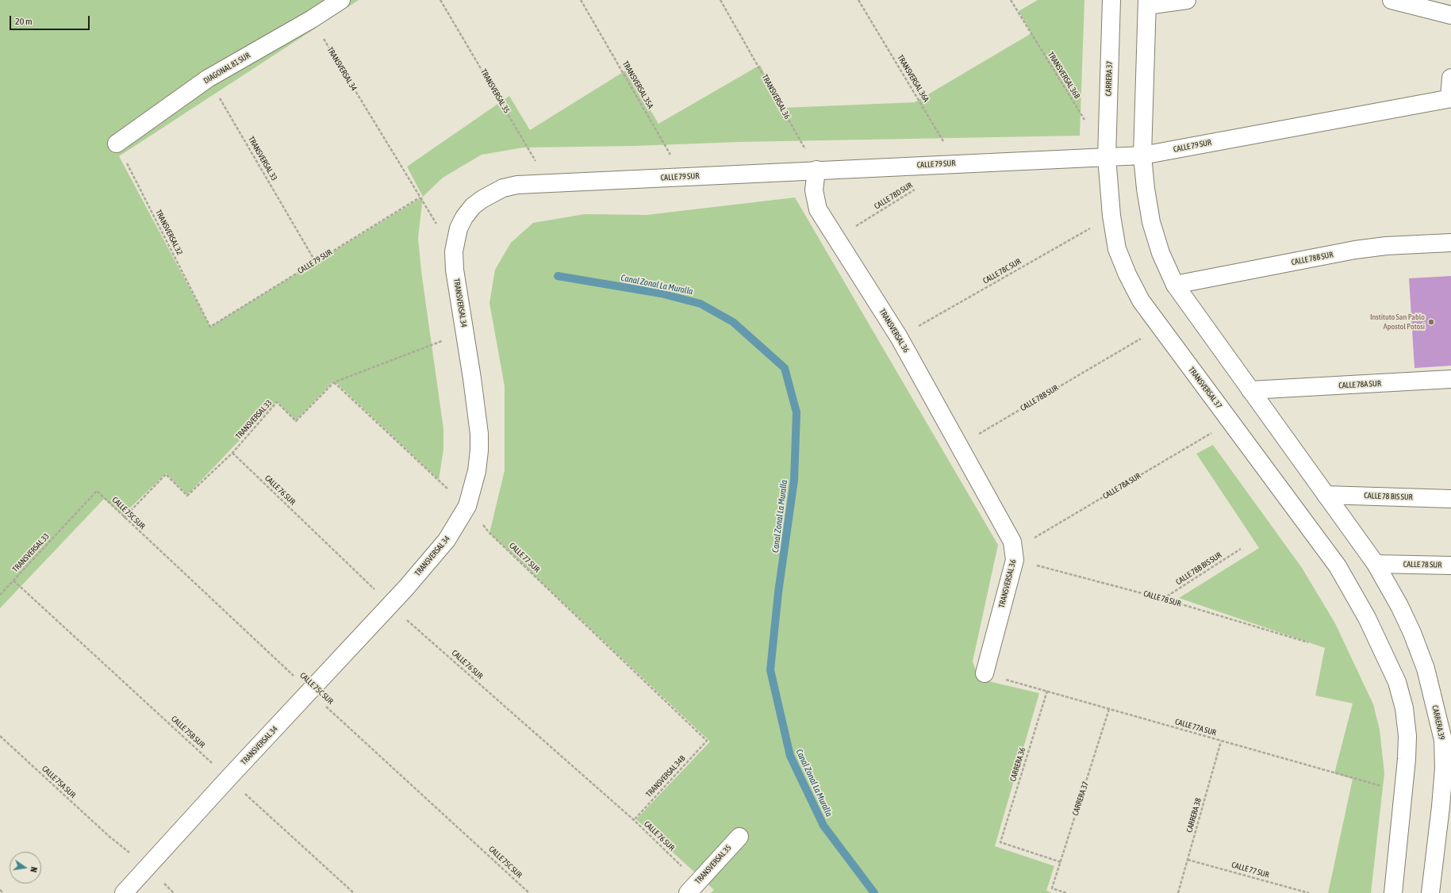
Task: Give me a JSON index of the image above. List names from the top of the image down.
{
  "streets": {
    "street": [
      "DIAGONAL 81 SUR",
      "TRANSVERSAL 34",
      "CARRERA 37",
      "TRANSVERSAL 35",
      "TRANSVERSAL 36",
      "CALLE 79 SUR",
      "CALLE 78B SUR",
      "CALLE 78A SUR",
      "TRANSVERSAL 37",
      "CALLE 78 BIS SUR",
      "CALLE 78 SUR",
      "CARRERA 39"
    ],
    "path": [
      "TRANSVERSAL 36B",
      "TRANSVERSAL 36A",
      "TRANSVERSAL 35A",
      "TRANSVERSAL 33",
      "CALLE 78D SUR",
      "TRANSVERSAL 32",
      "CALLE 78C SUR",
      "CALLE 76 SUR",
      "CALLE 75C SUR",
      "CALLE 77 SUR",
      "CALLE 78B BIS SUR",
      "CALLE 77A SUR",
      "CALLE 75B SUR",
      "CARRERA 36",
      "TRANSVERSAL 34B",
      "CALLE 75A SUR",
      "CARRERA 38"
    ]
  },
  "crossings": [
    ["DIAGONAL 81 SUR", "TRANSVERSAL 34"],
    ["DIAGONAL 81 SUR", "TRANSVERSAL 33"],
    ["DIAGONAL 81 SUR", "TRANSVERSAL 32"],
    ["TRANSVERSAL 34", "CALLE 79 SUR"],
    ["TRANSVERSAL 34", "TRANSVERSAL 33"],
    ["TRANSVERSAL 34", "CALLE 76 SUR"],
    ["TRANSVERSAL 34", "CALLE 75C SUR"],
    ["TRANSVERSAL 34", "CALLE 77 SUR"],
    ["TRANSVERSAL 34", "CALLE 75B SUR"],
    ["TRANSVERSAL 36A", "CALLE 79 SUR"],
    ["CARRERA 37", "CALLE 79 SUR"],
    ["CARRERA 37", "TRANSVERSAL 37"],
    ["CARRERA 37", "CALLE 77A SUR"],
    ["CARRERA 37", "CARRERA 36"],
    ["TRANSVERSAL 35A", "CALLE 79 SUR"],
    ["TRANSVERSAL 35", "CALLE 79 SUR"],
    ["TRANSVERSAL 35", "CALLE 76 SUR"],
    ["TRANSVERSAL 36", "CALLE 79 SUR"],
    ["TRANSVERSAL 36", "CALLE 78D SUR"],
    ["TRANSVERSAL 36", "CALLE 78B SUR"],
    ["TRANSVERSAL 36", "CALLE 78C SUR"],
    ["TRANSVERSAL 36", "CALLE 78A SUR"],
    ["TRANSVERSAL 36", "CALLE 78 SUR"],
    ["TRANSVERSAL 36", "CALLE 77A SUR"],
    ["CALLE 79 SUR", "TRANSVERSAL 33"],
    ["CALLE 79 SUR", "TRANSVERSAL 32"],
    ["CALLE 79 SUR", "TRANSVERSAL 37"],
    ["TRANSVERSAL 33", "CALLE 76 SUR"],
    ["TRANSVERSAL 33", "CALLE 75C SUR"],
    ["TRANSVERSAL 33", "CALLE 77 SUR"],
    ["TRANSVERSAL 33", "CALLE 75B SUR"],
    ["CALLE 78C SUR", "TRANSVERSAL 37"],
    ["CALLE 78A SUR", "TRANSVERSAL 37"],
    ["CALLE 78A SUR", "CALLE 78 SUR"],
    ["TRANSVERSAL 37", "CALLE 77A SUR"],
    ["CALLE 76 SUR", "TRANSVERSAL 34B"],
    ["CALLE 77 SUR", "TRANSVERSAL 34B"],
    ["CALLE 77 SUR", "CARRERA 38"],
    ["CALLE 78 SUR", "CALLE 78B BIS SUR"],
    ["CALLE 78 SUR", "CARRERA 39"],
    ["CALLE 77A SUR", "CARRERA 36"],
    ["CALLE 77A SUR", "CARRERA 38"]
  ],
  "water": ["Canal Zonal La Muralla"],
  "places": ["Instituto San Pablo Apostol Potosi"],
  "scale_bar": "20 m",
  "north": "right"
}
